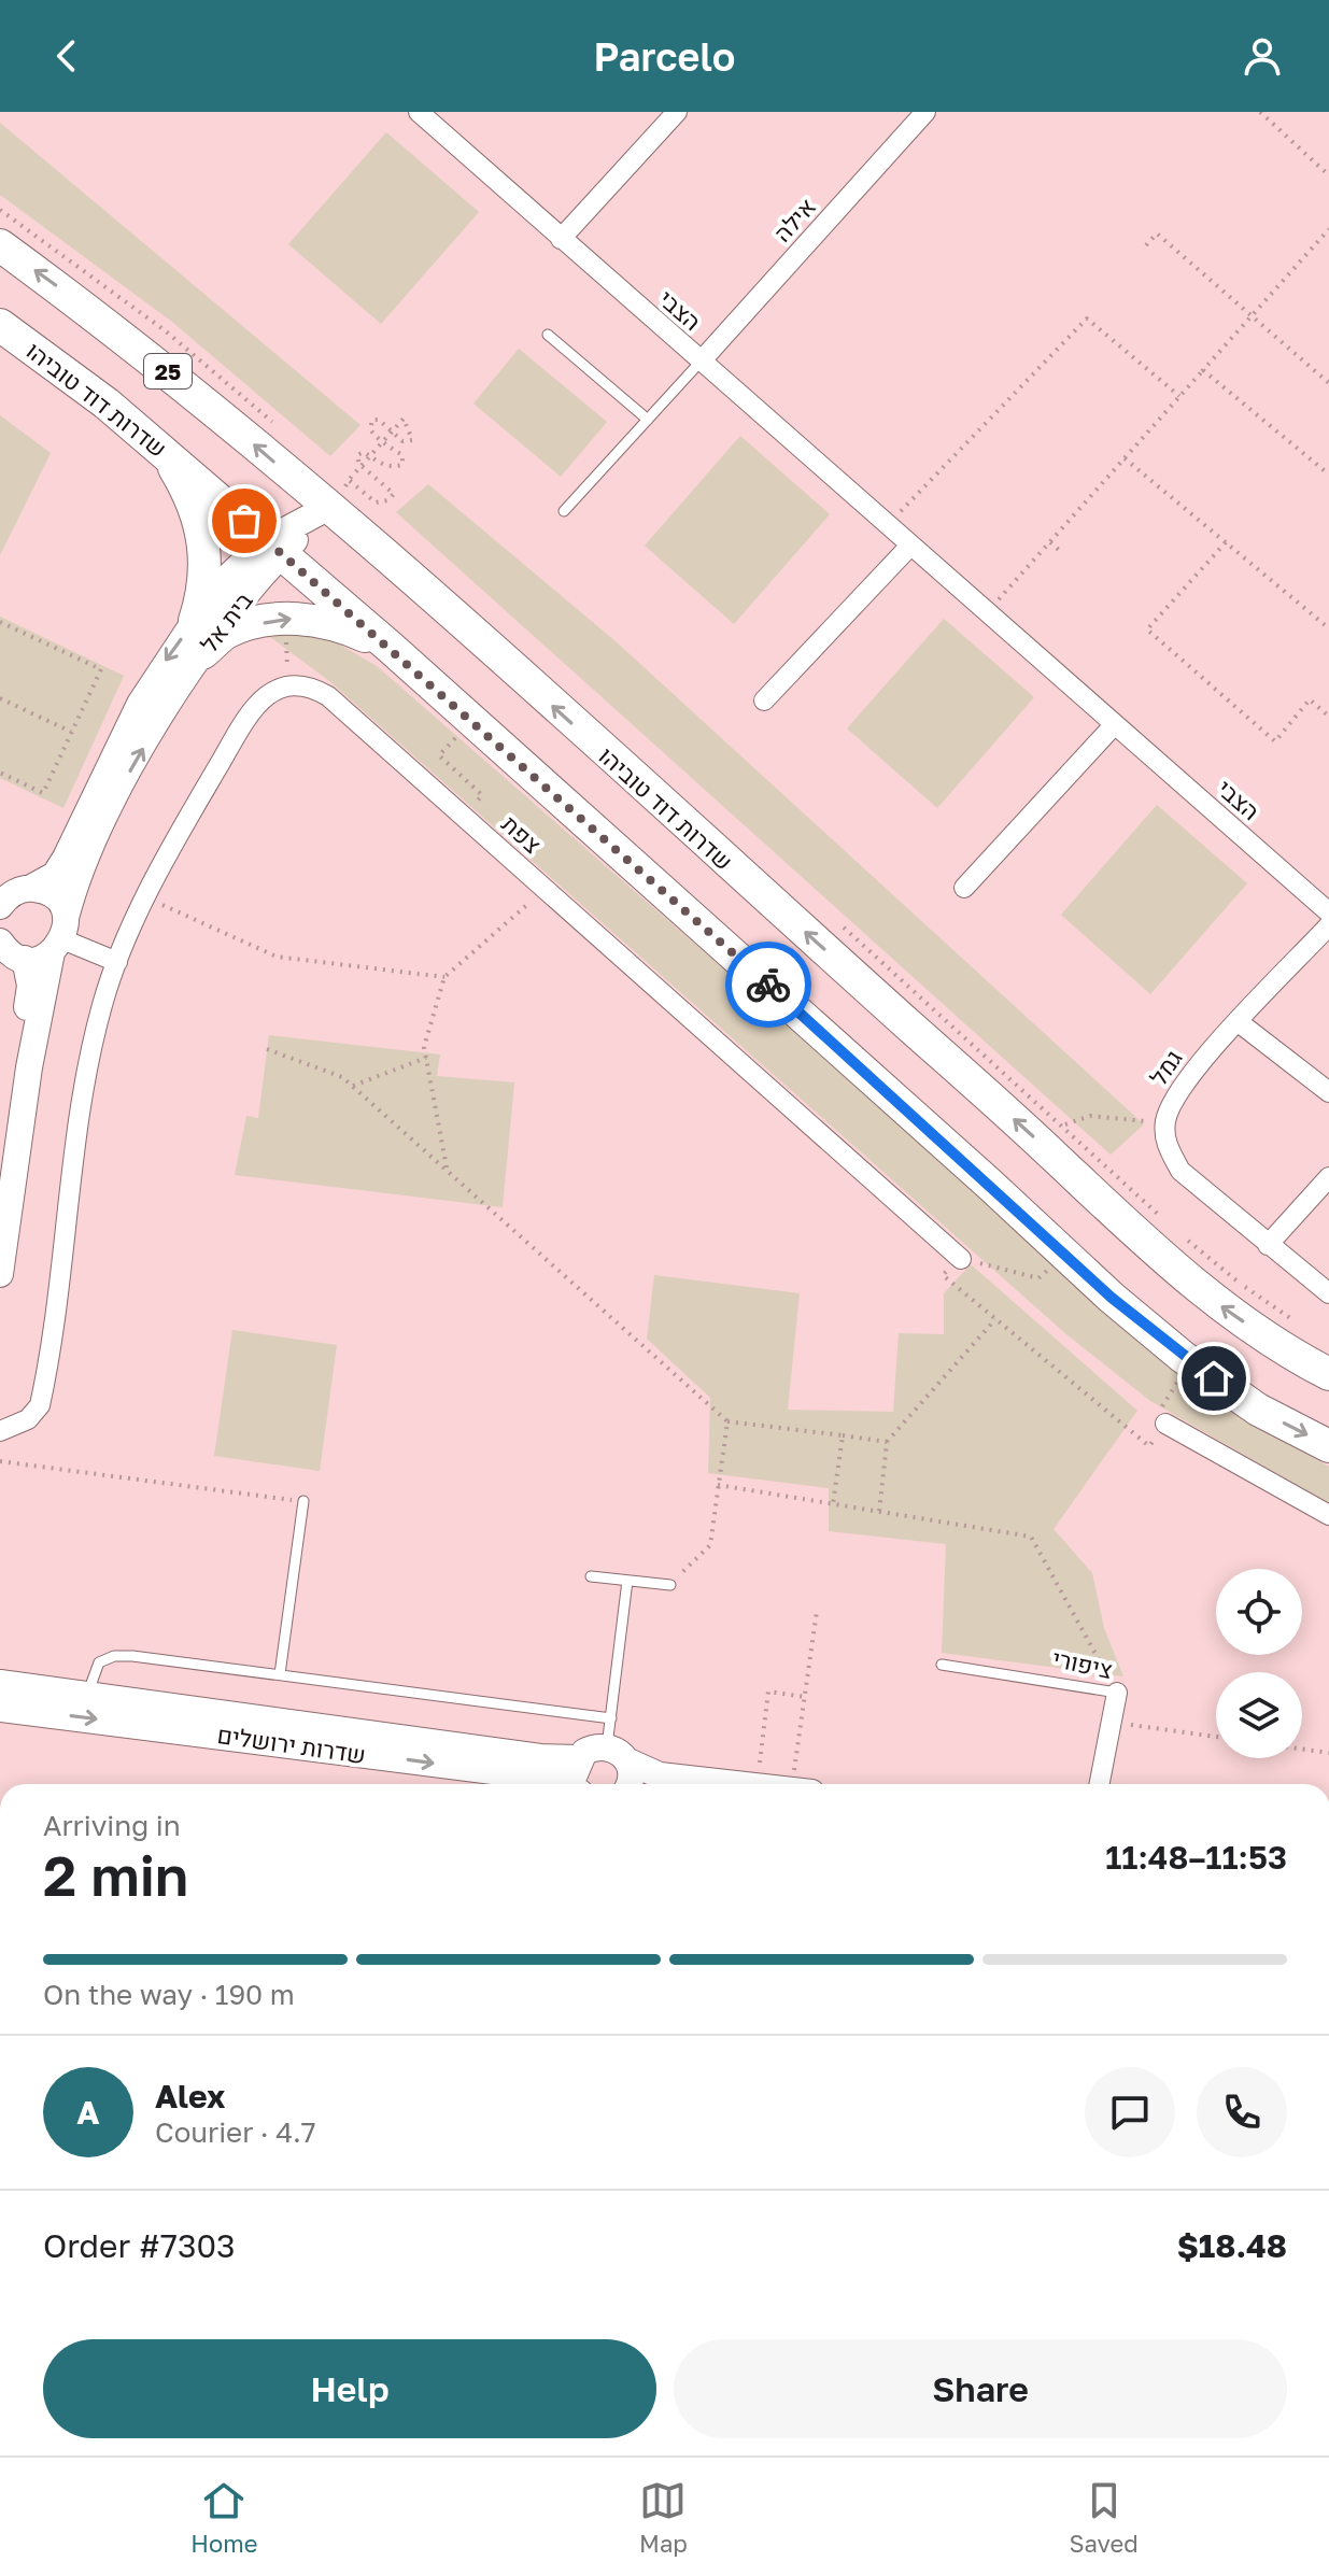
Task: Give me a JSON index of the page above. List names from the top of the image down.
{
  "streets": {
    "highway": ["25", "שדרות דוד טוביהו"],
    "street": [
      "אילה",
      "הצבי",
      "בית אל",
      "צפת",
      "גמל",
      "ציפורי",
      "שדרות ירושלים"
    ]
  },
  "crossings": [
    ["אילה", "הצבי"],
    ["שדרות דוד טוביהו", "בית אל"]
  ],
  "page": {
    "header": "Parcelo",
    "heading": ["2 min", "Arriving in", "11:48–11:53"],
    "panel": [
      "Alex",
      "Courier · 4.7",
      "Order #7303",
      "$18.48"
    ],
    "bar": "On the way · 190 m",
    "round": "A",
    "buttons": ["Help", "Share"],
    "tabs": ["Home", "Map", "Saved"]
  }
}
